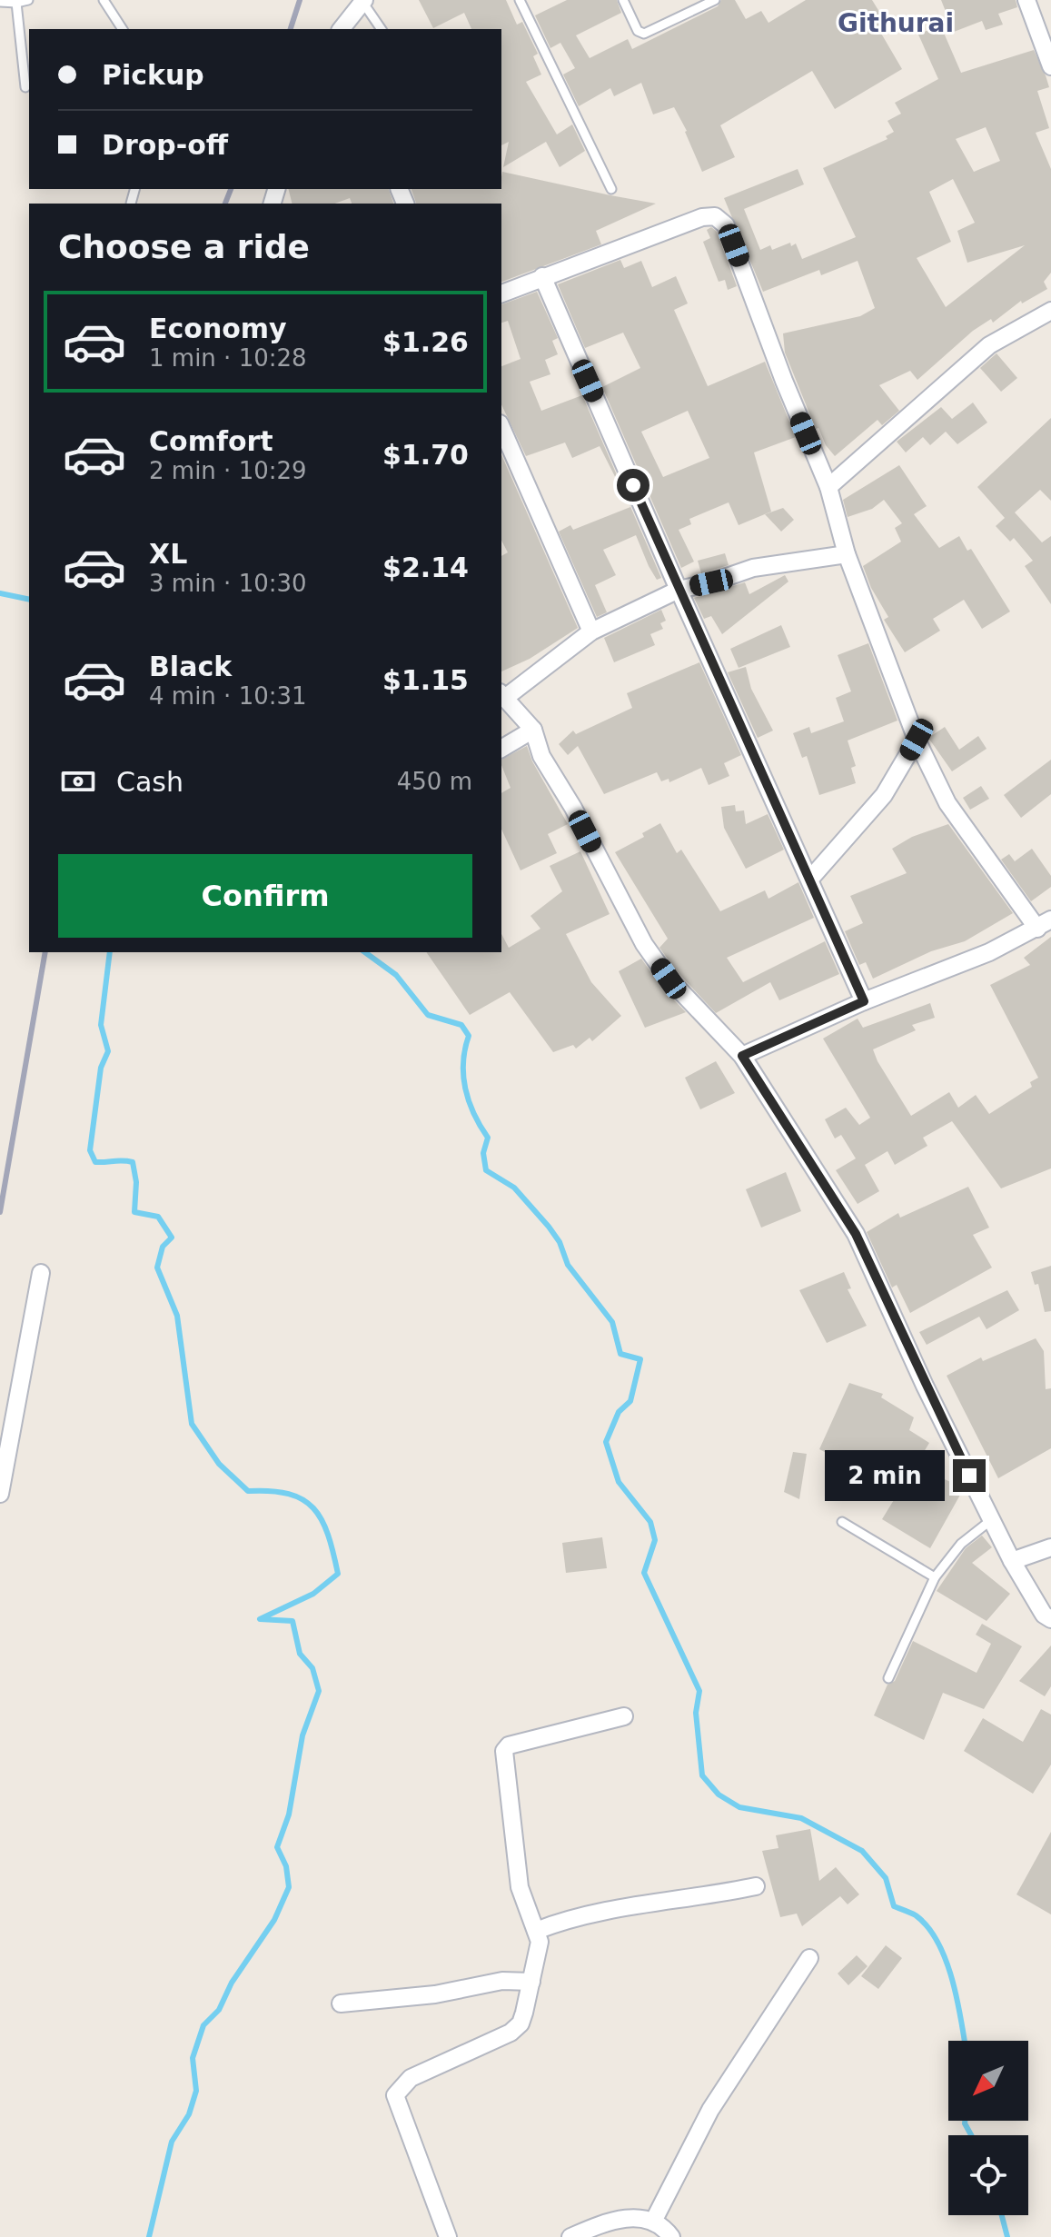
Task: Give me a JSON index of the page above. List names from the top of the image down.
{
  "districts": ["Githurai"],
  "north": "bottom left",
  "page": {
    "banner": ["Pickup", "Drop-off"],
    "heading": "Choose a ride",
    "list": [
      {
        "name": "Economy",
        "note": "1 min · 10:28",
        "value": "$1.26"
      },
      {
        "name": "Comfort",
        "note": "2 min · 10:29",
        "value": "$1.70"
      },
      {
        "name": "XL",
        "note": "3 min · 10:30",
        "value": "$2.14"
      },
      {
        "name": "Black",
        "note": "4 min · 10:31",
        "value": "$1.15"
      }
    ],
    "pay": ["Cash", "450 m"],
    "buttons": "Confirm",
    "bubble": "2 min"
  }
}
